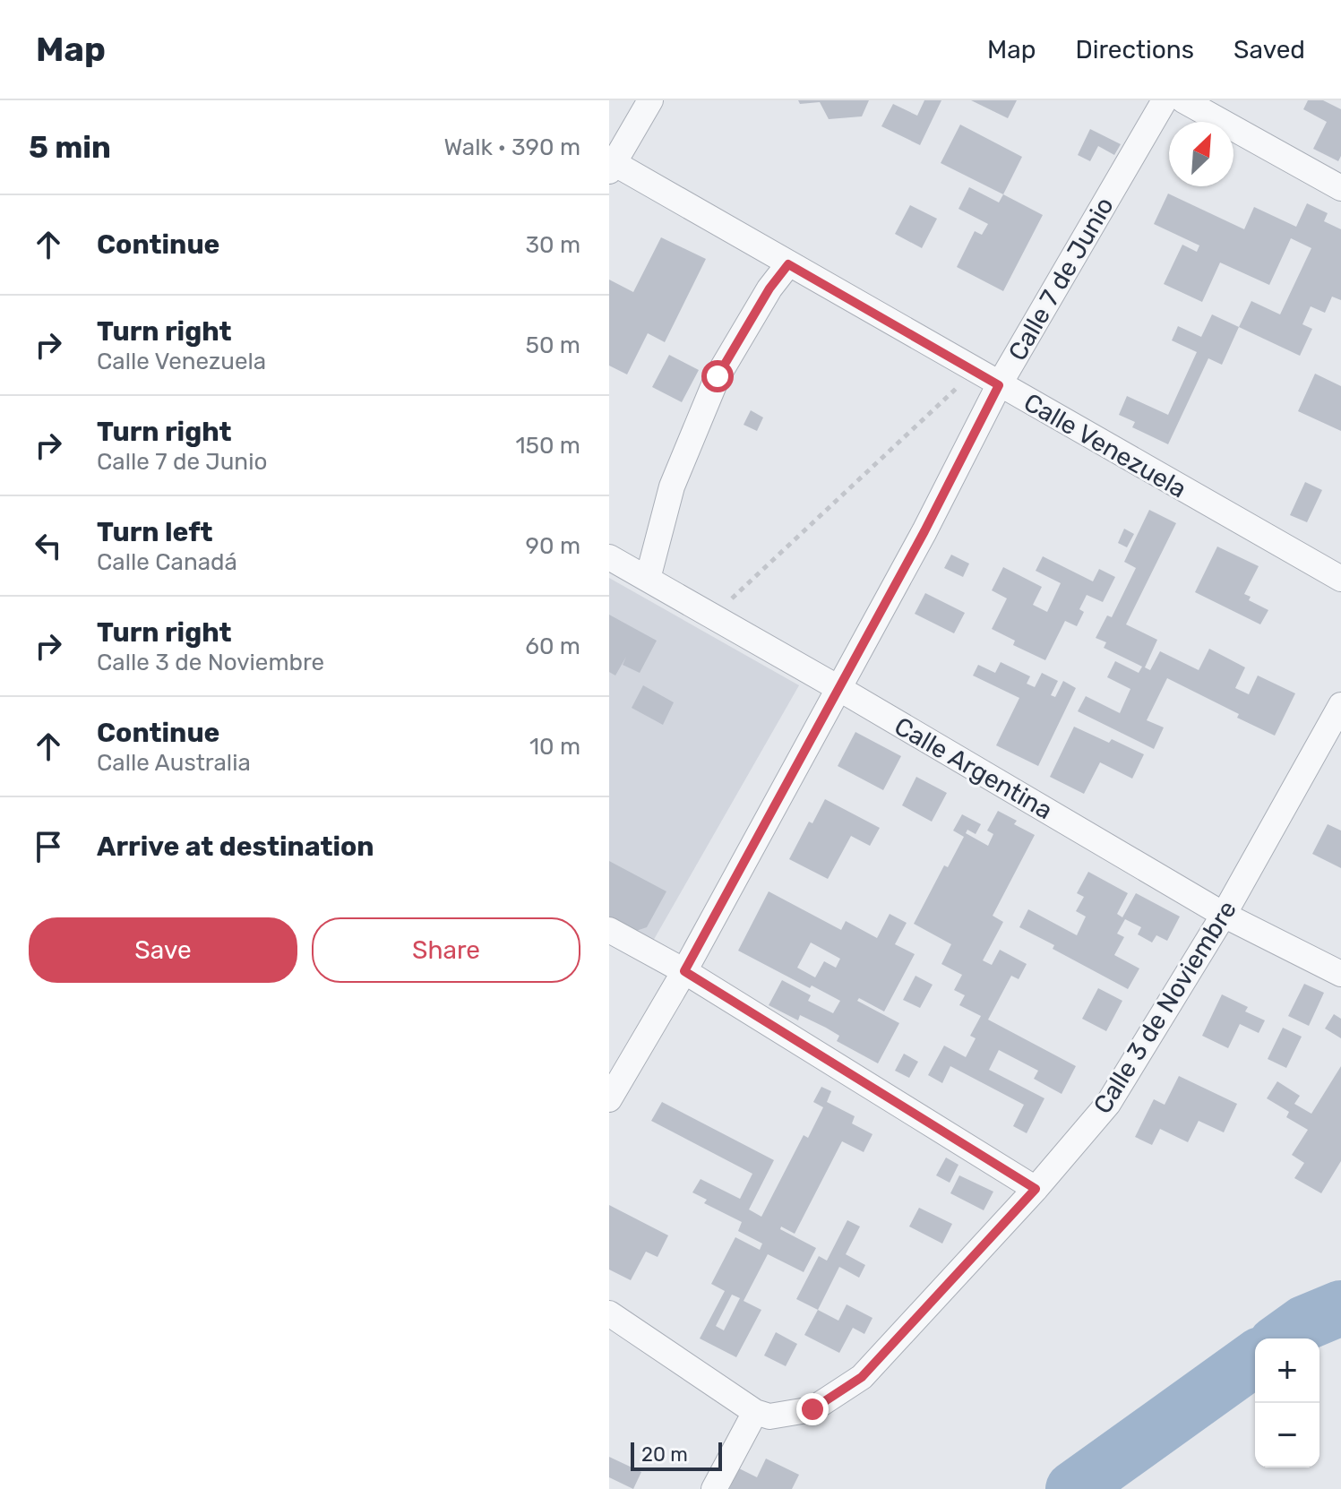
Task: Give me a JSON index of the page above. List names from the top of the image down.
{
  "streets": {
    "street": [
      "Calle 7 de Junio",
      "Calle Venezuela",
      "Calle Argentina",
      "Calle 3 de Noviembre"
    ]
  },
  "crossings": [
    ["Calle 7 de Junio", "Calle Venezuela"],
    ["Calle 7 de Junio", "Calle Argentina"],
    ["Calle Argentina", "Calle 3 de Noviembre"]
  ],
  "scale_bar": "20 m",
  "north": "top right",
  "page": {
    "header": "Map",
    "nav": ["Map", "Directions", "Saved"],
    "heading": ["5 min", "Walk · 390 m"],
    "list": [
      ["Continue", "30 m"],
      ["Turn right", "Calle Venezuela", "50 m"],
      ["Turn right", "Calle 7 de Junio", "150 m"],
      ["Turn left", "Calle Canadá", "90 m"],
      ["Turn right", "Calle 3 de Noviembre", "60 m"],
      ["Continue", "Calle Australia", "10 m"],
      "Arrive at destination"
    ],
    "buttons": ["Save", "Share"],
    "map_buttons": ["+", "−"],
    "scale": "20 m"
  }
}
